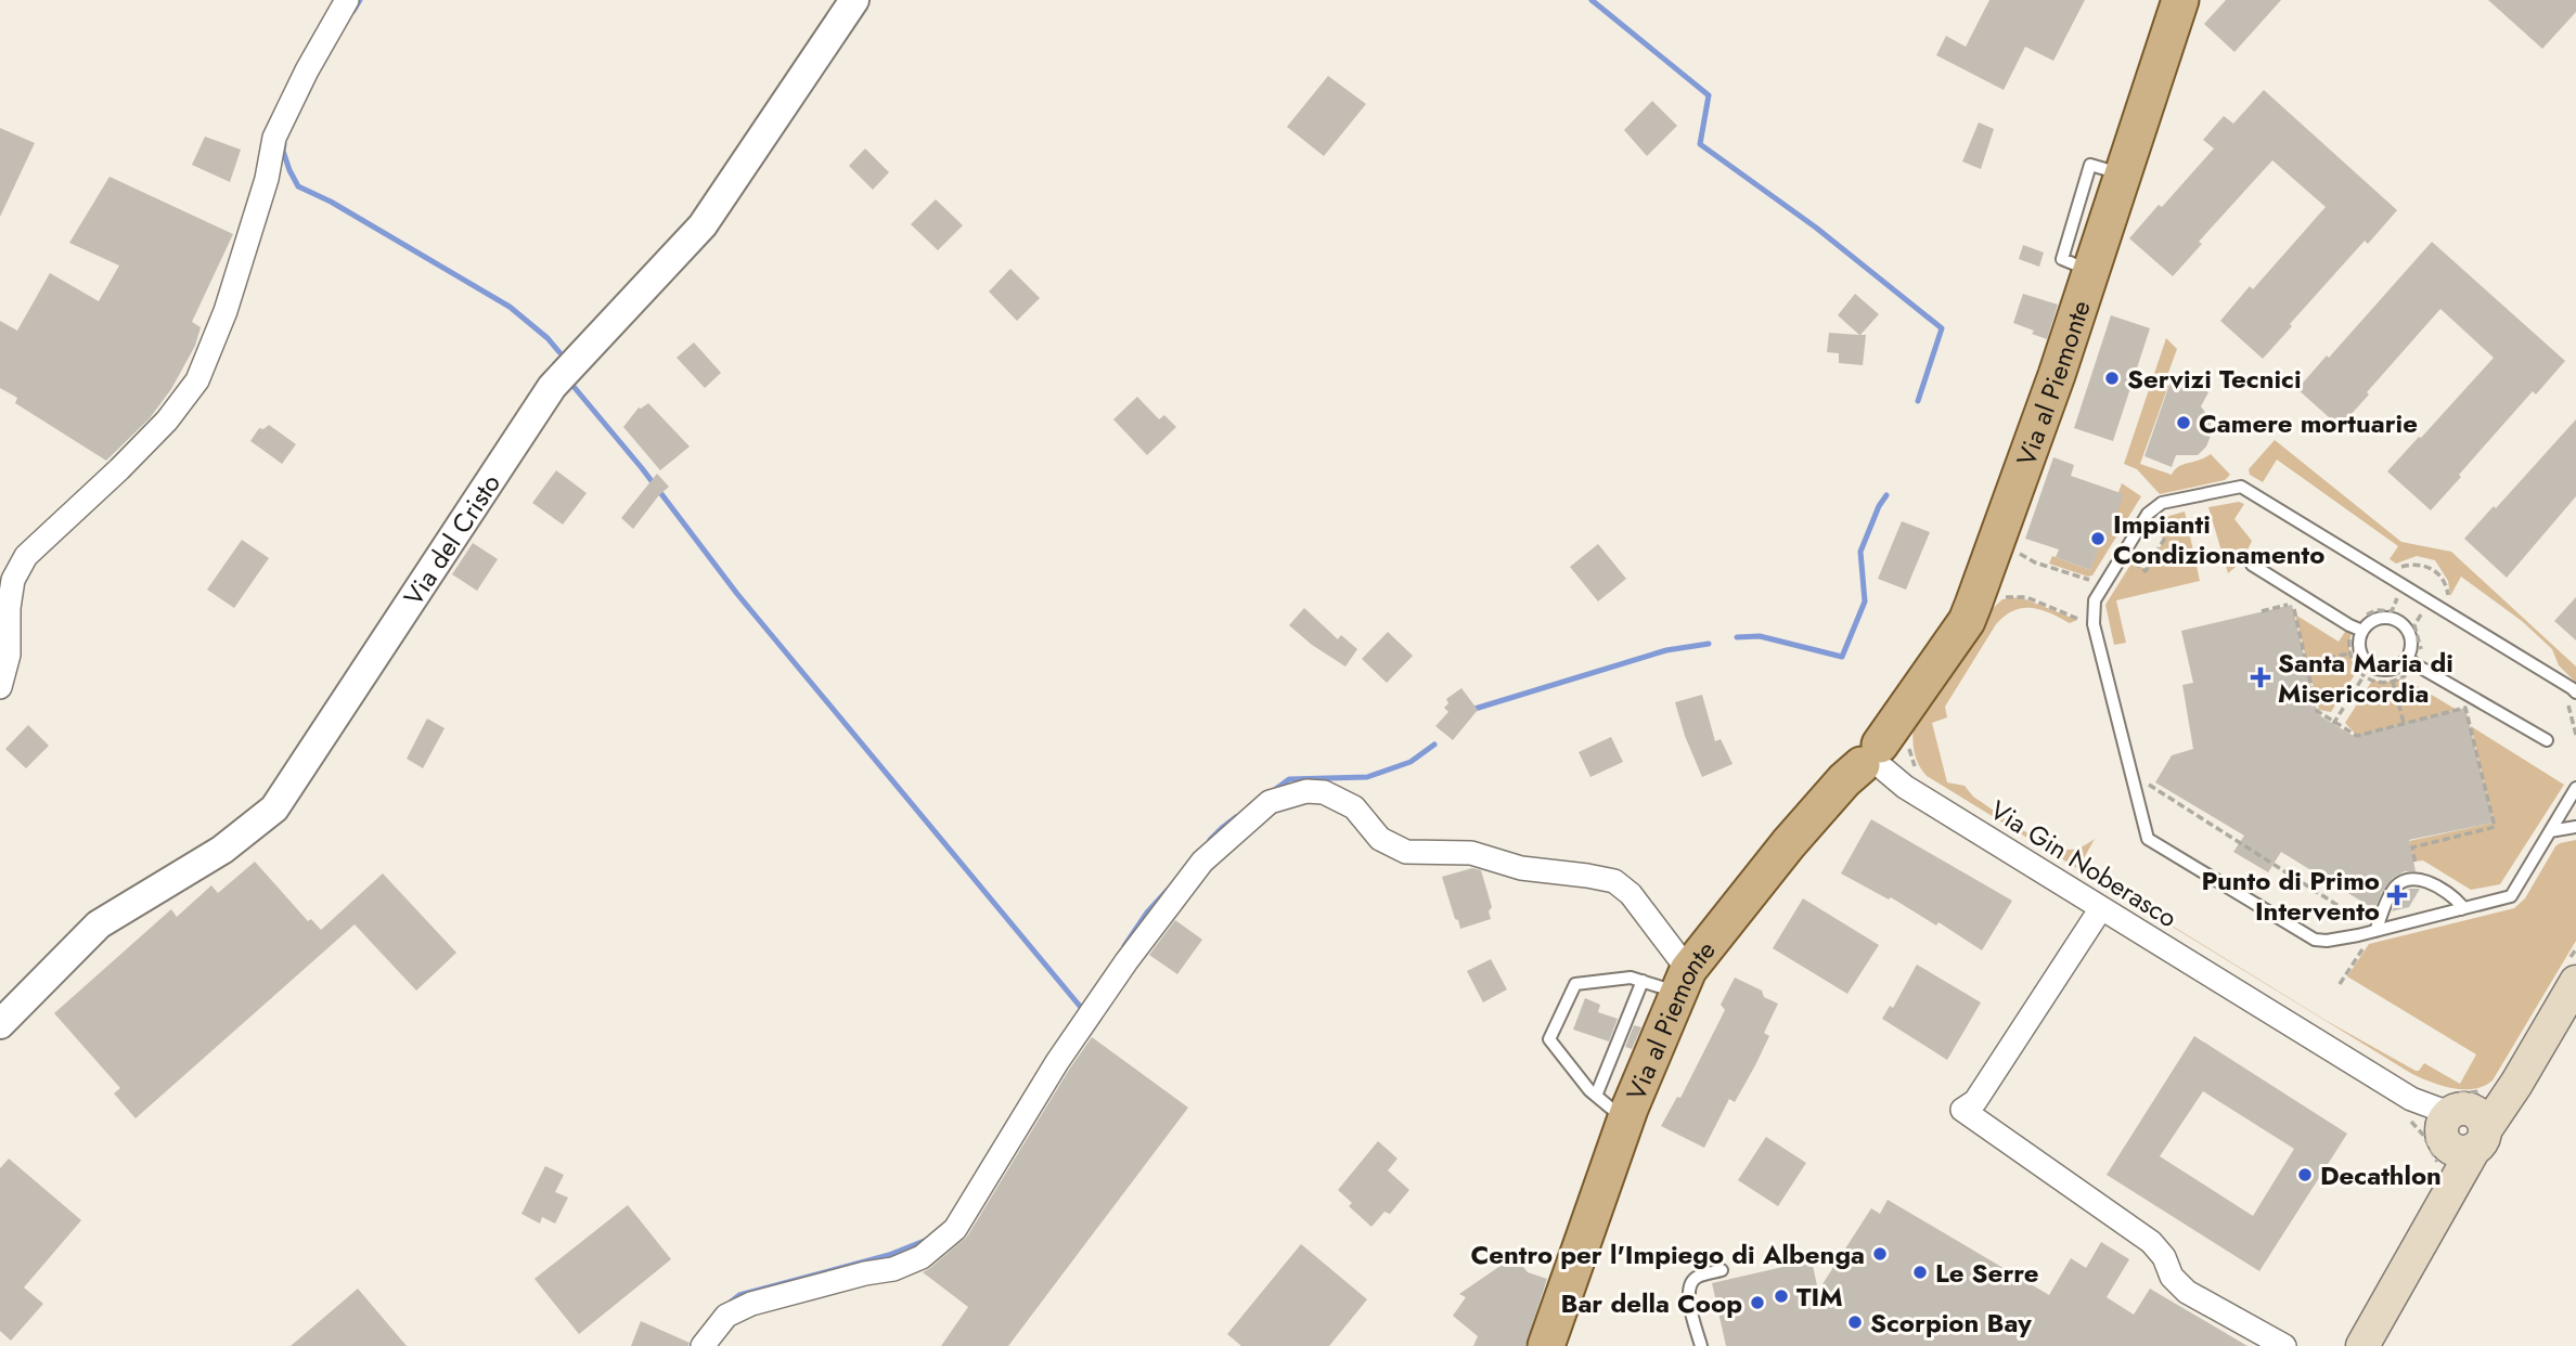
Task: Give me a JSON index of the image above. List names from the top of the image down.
{
  "streets": {
    "main road": ["Via al Piemonte"],
    "street": ["Via del Cristo", "Via Gin Noberasco"]
  },
  "crossings": [
    ["Via al Piemonte", "Via Gin Noberasco"]
  ],
  "places": {
    "other": [
      "Servizi Tecnici",
      "Camere mortuarie",
      "Impianti Condizionamento",
      "Decathlon",
      "Centro per l'Impiego di Albenga",
      "Le Serre",
      "TIM",
      "Bar della Coop",
      "Scorpion Bay"
    ],
    "health": ["Santa Maria di Misericordia", "Punto di Primo Intervento"]
  }
}
